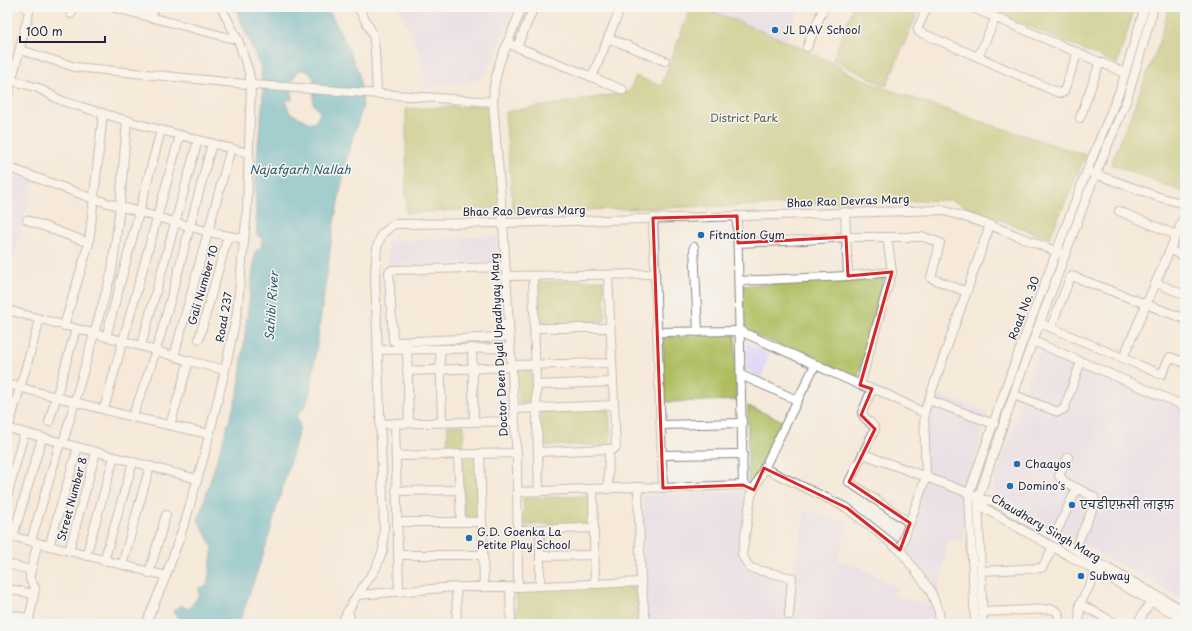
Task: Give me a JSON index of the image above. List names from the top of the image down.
{
  "streets": {
    "street": [
      "Bhao Rao Devras Marg",
      "Gali Number 10",
      "Road No. 30",
      "Road 237",
      "Doctor Deen Dyal Upadhyay Marg",
      "Street Number 8",
      "Chaudhary Singh Marg"
    ]
  },
  "crossings": [
    ["Bhao Rao Devras Marg", "Road No. 30"],
    ["Bhao Rao Devras Marg", "Doctor Deen Dyal Upadhyay Marg"],
    ["Road No. 30", "Chaudhary Singh Marg"]
  ],
  "water": ["Najafgarh Nallah", "Sahibi River"],
  "parks": ["District Park"],
  "places": [
    "JL DAV School",
    "Fitnation Gym",
    "Chaayos",
    "Domino's",
    "एचडीएफ़सी लाइफ़",
    "G.D. Goenka La Petite Play School",
    "Subway"
  ],
  "scale_bar": "100 m"
}
